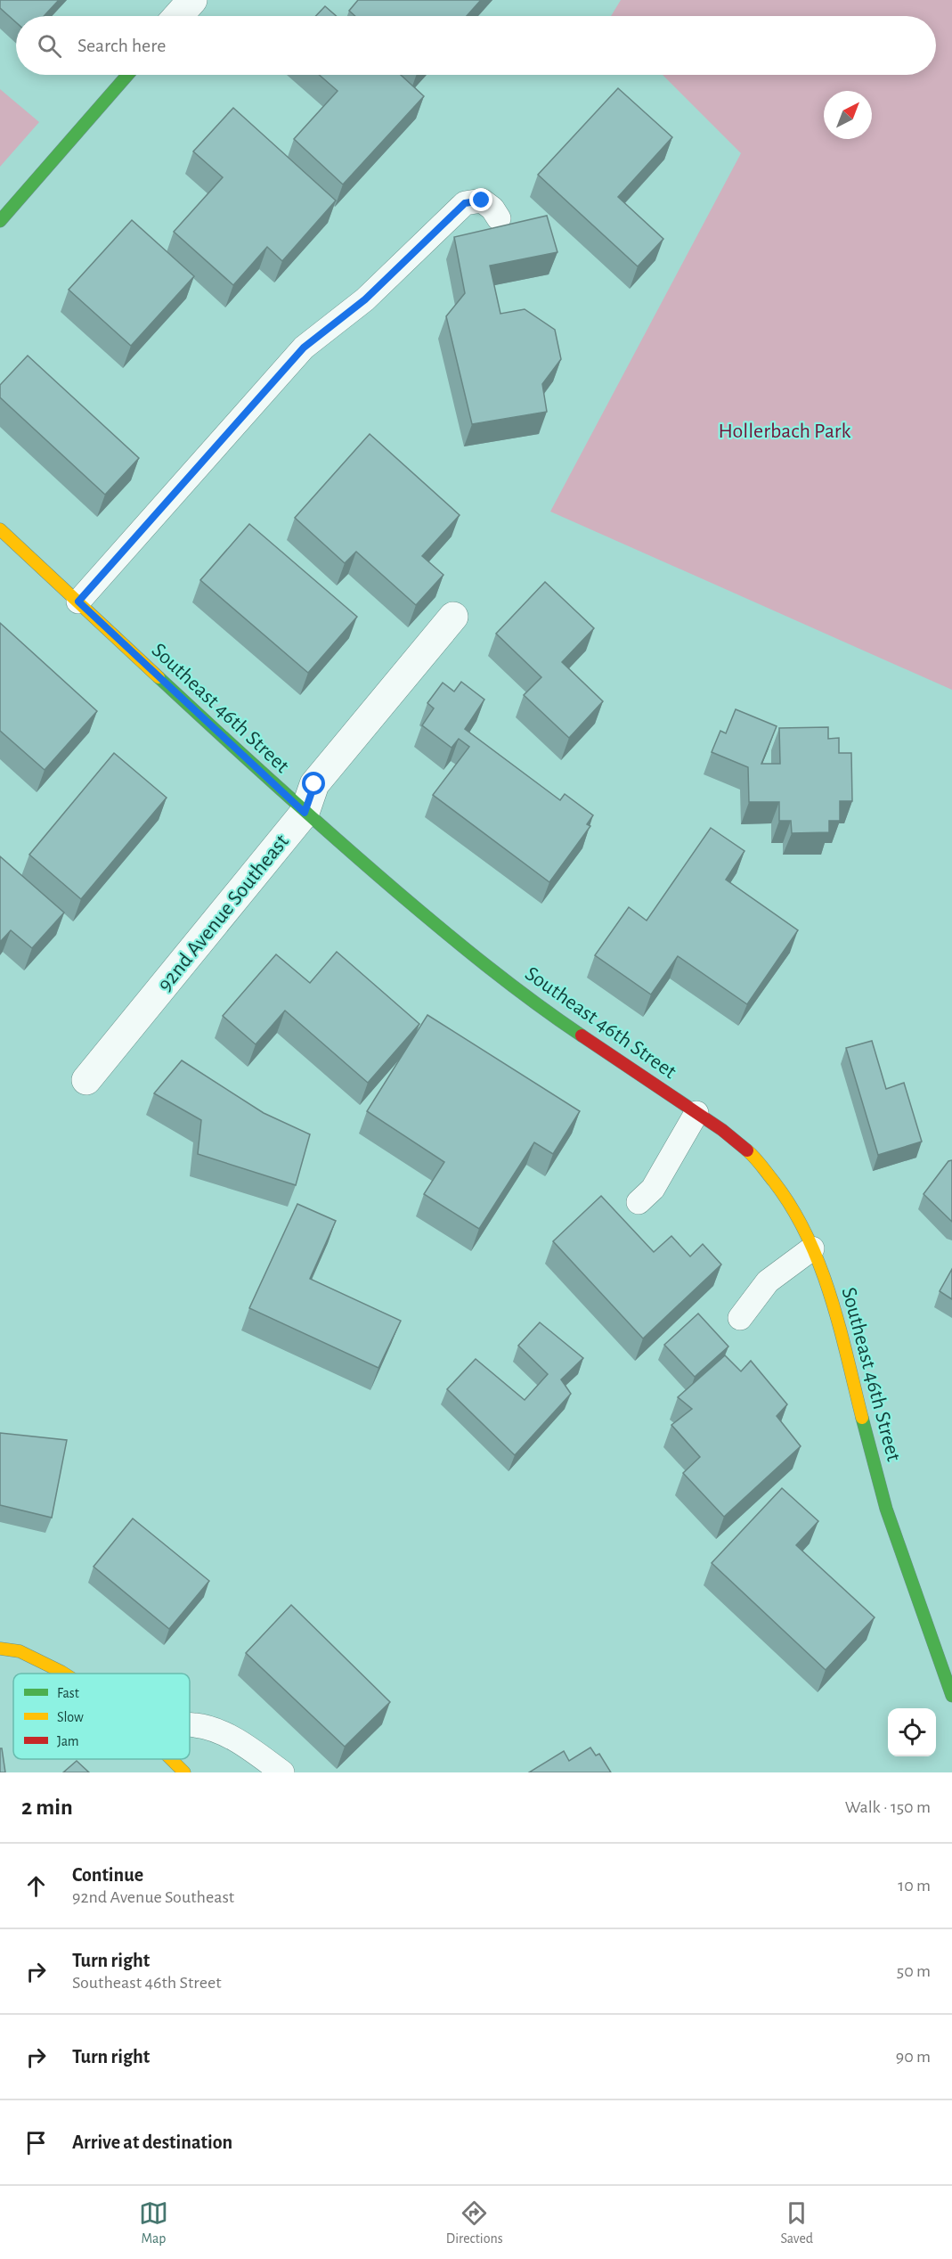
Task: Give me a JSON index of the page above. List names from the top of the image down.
{
  "streets": {
    "street": ["Southeast 46th Street", "92nd Avenue Southeast"]
  },
  "crossings": [
    ["Southeast 46th Street", "92nd Avenue Southeast"]
  ],
  "parks": ["Hollerbach Park"],
  "legend": ["Fast", "Slow", "Jam"],
  "north": "top right",
  "page": {
    "search": "Search here",
    "heading": ["2 min", "Walk · 150 m"],
    "list": [
      ["Continue", "92nd Avenue Southeast", "10 m"],
      ["Turn right", "Southeast 46th Street", "50 m"],
      ["Turn right", "90 m"],
      "Arrive at destination"
    ],
    "nav": ["Map", "Directions", "Saved"]
  }
}
